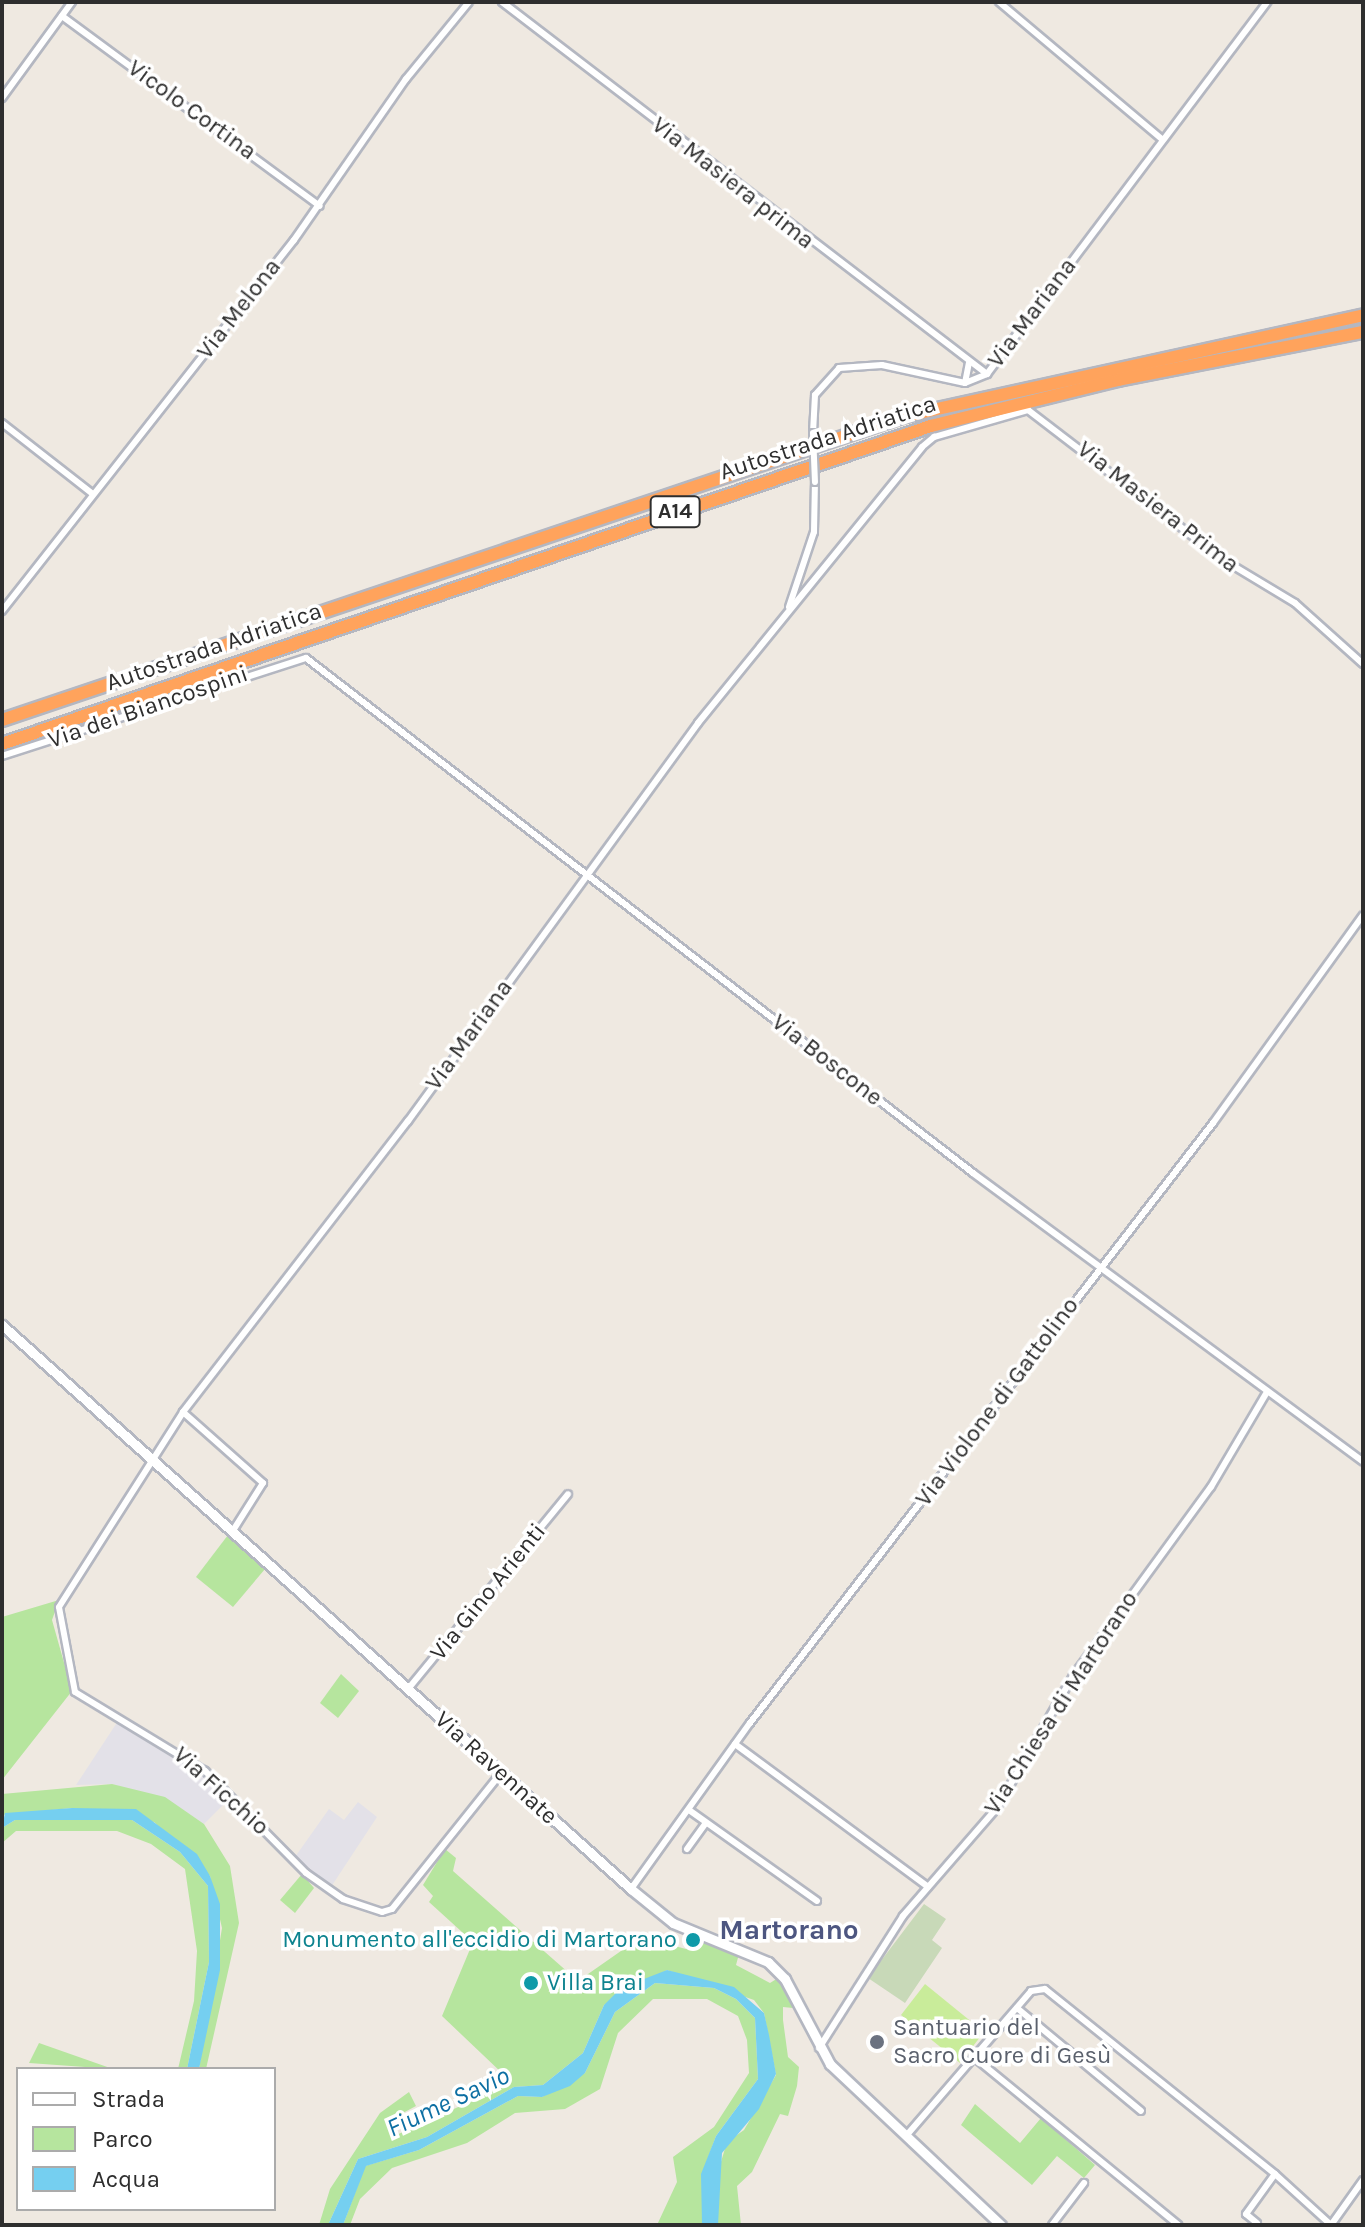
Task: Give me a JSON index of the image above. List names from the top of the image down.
{
  "streets": {
    "highway": ["Autostrada Adriatica", "A14"],
    "main road": ["Via Ravennate"],
    "street": [
      "Vicolo Cortina",
      "Via Masiera prima",
      "Via Melona",
      "Via Mariana",
      "Via Masiera Prima",
      "Via dei Biancospini",
      "Via Boscone",
      "Via Violone di Gattolino",
      "Via Gino Arienti",
      "Via Chiesa di Martorano",
      "Via Ficchio"
    ]
  },
  "crossings": [
    ["Vicolo Cortina", "Via Melona"],
    ["Via Masiera prima", "Via Mariana"],
    ["Via Mariana", "Via Masiera Prima"],
    ["Via Mariana", "Via Boscone"],
    ["Via Mariana", "Via Ravennate"],
    ["Via Mariana", "Via Ficchio"],
    ["Via dei Biancospini", "Via Boscone"],
    ["Via Boscone", "Via Violone di Gattolino"],
    ["Via Boscone", "Via Chiesa di Martorano"],
    ["Via Violone di Gattolino", "Via Ravennate"],
    ["Via Gino Arienti", "Via Ravennate"],
    ["Via Chiesa di Martorano", "Via Ravennate"],
    ["Via Ravennate", "Via Ficchio"]
  ],
  "districts": ["Martorano"],
  "water": ["Fiume Savio"],
  "places": ["Monumento all'eccidio di Martorano", "Villa Brai", "Santuario del Sacro Cuore di Gesù"],
  "legend": ["Strada", "Parco", "Acqua"]
}
